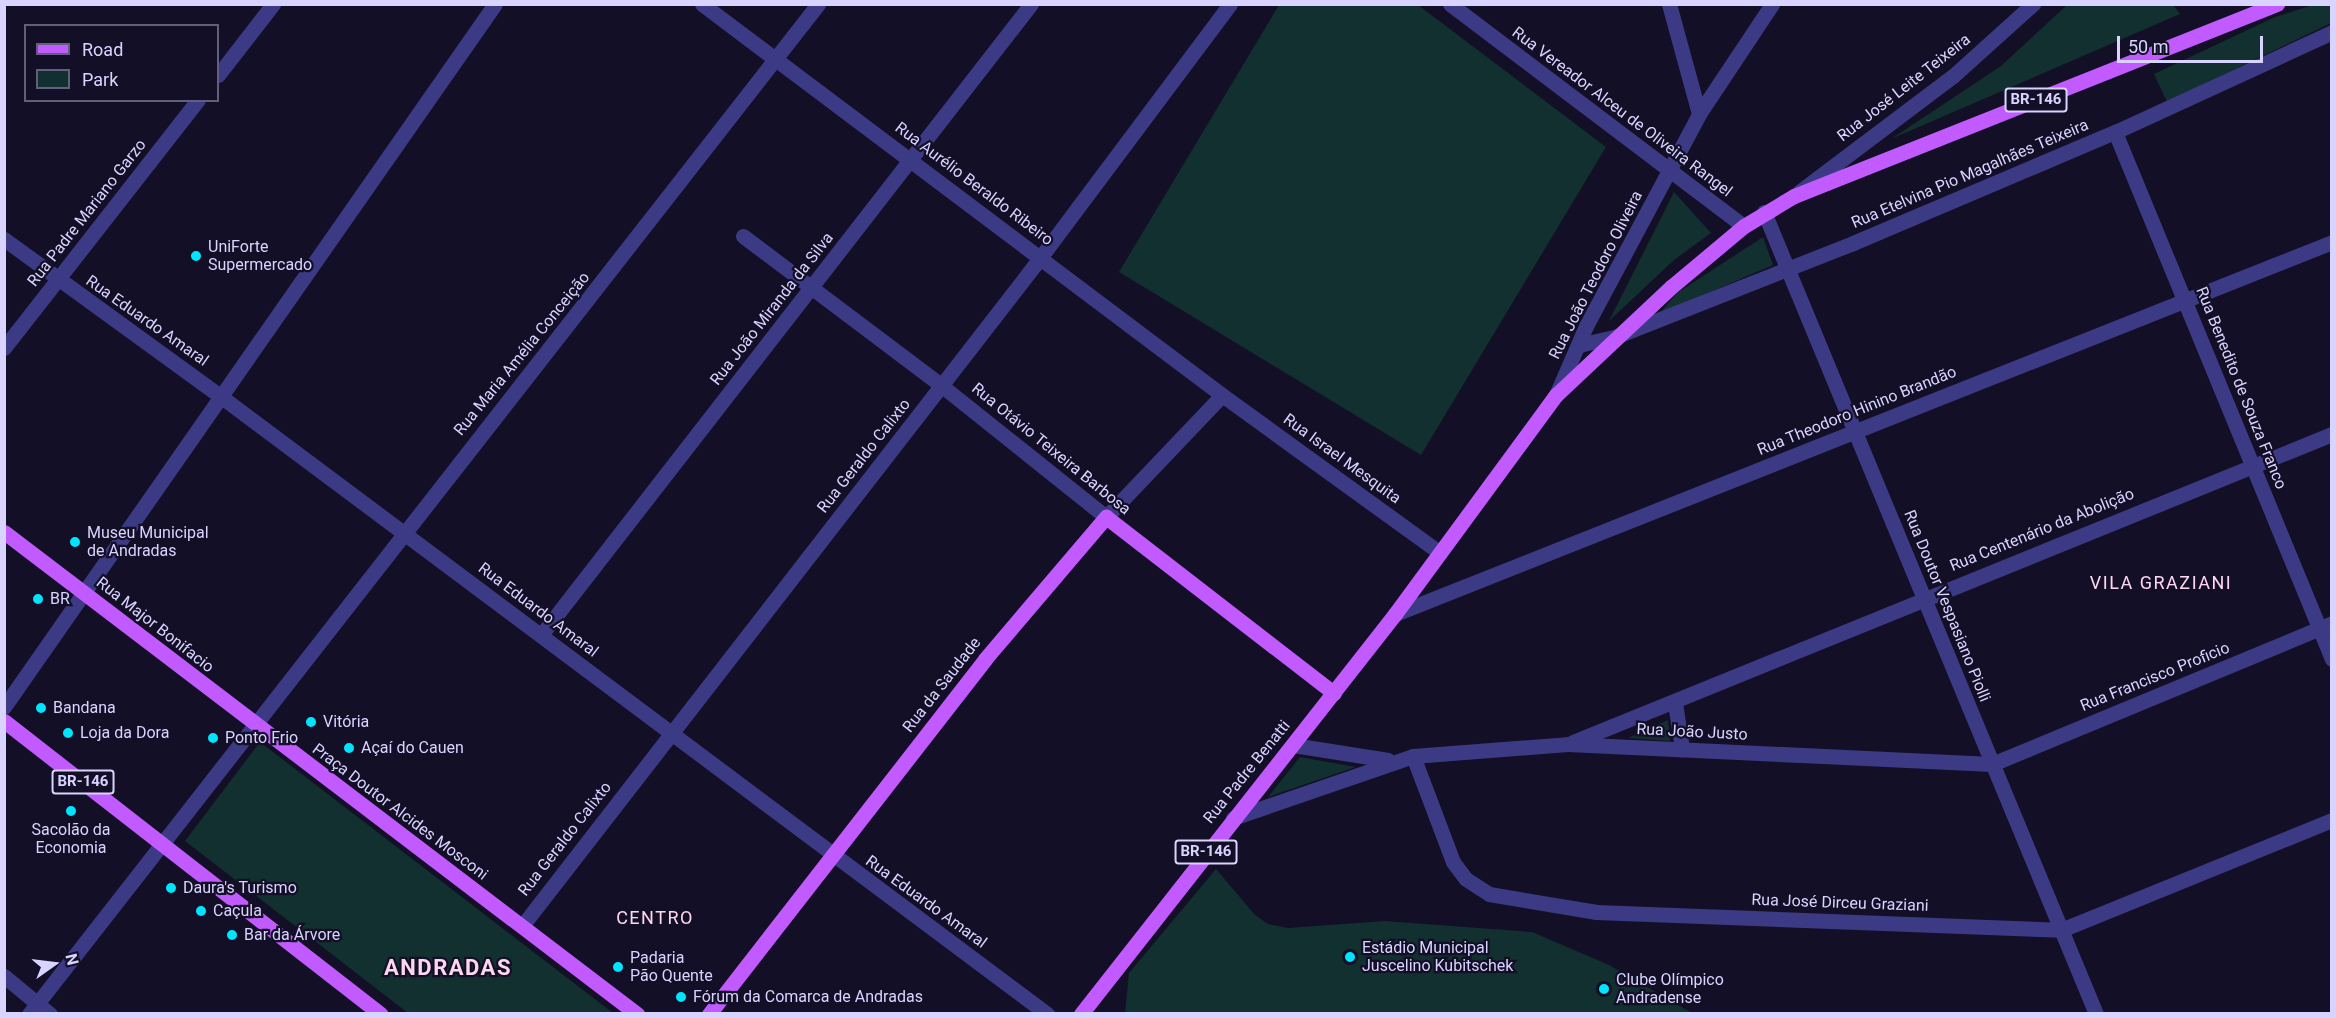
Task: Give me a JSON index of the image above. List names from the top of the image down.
{
  "streets": {
    "main road": [
      "BR-146",
      "Rua Etelvina Pio Magalhães Teixeira",
      "Rua João Teodoro Oliveira",
      "Rua Otávio Teixeira Barbosa",
      "Rua Major Bonifacio",
      "Rua da Saudade",
      "Rua Padre Benatti",
      "Praça Doutor Alcides Mosconi"
    ],
    "street": [
      "Rua José Leite Teixeira",
      "Rua Vereador Alceu de Oliveira Rangel",
      "Rua Aurélio Beraldo Ribeiro",
      "Rua Padre Mariano Garzo",
      "Rua João Miranda da Silva",
      "Rua Eduardo Amaral",
      "Rua Maria Amélia Conceição",
      "Rua Benedito de Souza Franco",
      "Rua Theodoro Hinino Brandão",
      "Rua Geraldo Calixto",
      "Rua Israel Mesquita",
      "Rua Centenário da Abolição",
      "Rua Doutor Vespasiano Piolli",
      "Rua Francisco Proficio",
      "Rua João Justo",
      "Rua José Dirceu Graziani"
    ]
  },
  "crossings": [
    ["Rua José Leite Teixeira", "BR-146"],
    ["BR-146", "Rua Vereador Alceu de Oliveira Rangel"],
    ["BR-146", "Rua Etelvina Pio Magalhães Teixeira"],
    ["BR-146", "Rua Doutor Vespasiano Piolli"],
    ["Rua Vereador Alceu de Oliveira Rangel", "Rua Etelvina Pio Magalhães Teixeira"],
    ["Rua Vereador Alceu de Oliveira Rangel", "Rua João Teodoro Oliveira"],
    ["Rua Etelvina Pio Magalhães Teixeira", "Rua João Teodoro Oliveira"],
    ["Rua Etelvina Pio Magalhães Teixeira", "Rua Benedito de Souza Franco"],
    ["Rua Etelvina Pio Magalhães Teixeira", "Rua Doutor Vespasiano Piolli"],
    ["Rua Aurélio Beraldo Ribeiro", "Rua João Miranda da Silva"],
    ["Rua Aurélio Beraldo Ribeiro", "Rua Maria Amélia Conceição"],
    ["Rua Aurélio Beraldo Ribeiro", "Rua Geraldo Calixto"],
    ["Rua Aurélio Beraldo Ribeiro", "Rua Israel Mesquita"],
    ["Rua Aurélio Beraldo Ribeiro", "Rua da Saudade"],
    ["Rua Padre Mariano Garzo", "Rua Eduardo Amaral"],
    ["Rua João Teodoro Oliveira", "Rua Israel Mesquita"],
    ["Rua João Teodoro Oliveira", "Rua Padre Benatti"],
    ["Rua João Miranda da Silva", "Rua Eduardo Amaral"],
    ["Rua João Miranda da Silva", "Rua Otávio Teixeira Barbosa"],
    ["Rua Eduardo Amaral", "Rua Maria Amélia Conceição"],
    ["Rua Eduardo Amaral", "Rua Geraldo Calixto"],
    ["Rua Eduardo Amaral", "Rua da Saudade"],
    ["Rua Maria Amélia Conceição", "Rua Major Bonifacio"],
    ["Rua Maria Amélia Conceição", "Praça Doutor Alcides Mosconi"],
    ["Rua Benedito de Souza Franco", "Rua Theodoro Hinino Brandão"],
    ["Rua Benedito de Souza Franco", "Rua Centenário da Abolição"],
    ["Rua Benedito de Souza Franco", "Rua Francisco Proficio"],
    ["Rua Theodoro Hinino Brandão", "Rua Doutor Vespasiano Piolli"],
    ["Rua Theodoro Hinino Brandão", "Rua Padre Benatti"],
    ["Rua Otávio Teixeira Barbosa", "Rua Geraldo Calixto"],
    ["Rua Otávio Teixeira Barbosa", "Rua da Saudade"],
    ["Rua Otávio Teixeira Barbosa", "Rua Padre Benatti"],
    ["Rua Geraldo Calixto", "Praça Doutor Alcides Mosconi"],
    ["Rua Israel Mesquita", "Rua da Saudade"],
    ["Rua Israel Mesquita", "Rua Padre Benatti"],
    ["Rua Centenário da Abolição", "Rua Doutor Vespasiano Piolli"],
    ["Rua Centenário da Abolição", "Rua João Justo"],
    ["Rua Doutor Vespasiano Piolli", "Rua Francisco Proficio"],
    ["Rua Doutor Vespasiano Piolli", "Rua João Justo"],
    ["Rua Doutor Vespasiano Piolli", "Rua José Dirceu Graziani"],
    ["Rua Major Bonifacio", "Praça Doutor Alcides Mosconi"],
    ["Rua Francisco Proficio", "Rua João Justo"],
    ["Rua João Justo", "Rua Padre Benatti"],
    ["Rua João Justo", "Rua José Dirceu Graziani"]
  ],
  "districts": ["VILA GRAZIANI", "CENTRO", "ANDRADAS"],
  "places": [
    "UniForte Supermercado",
    "Museu Municipal de Andradas",
    "BR",
    "Bandana",
    "Vitória",
    "Loja da Dora",
    "Ponto Frio",
    "Açaí do Cauen",
    "Sacolão da Economia",
    "Daura's Turismo",
    "Caçula",
    "Bar da Árvore",
    "Estádio Municipal Juscelino Kubitschek",
    "Padaria Pão Quente",
    "Clube Olímpico Andradense",
    "Fórum da Comarca de Andradas"
  ],
  "legend": ["Road", "Park"],
  "scale_bar": "50 m",
  "north": "right"
}
